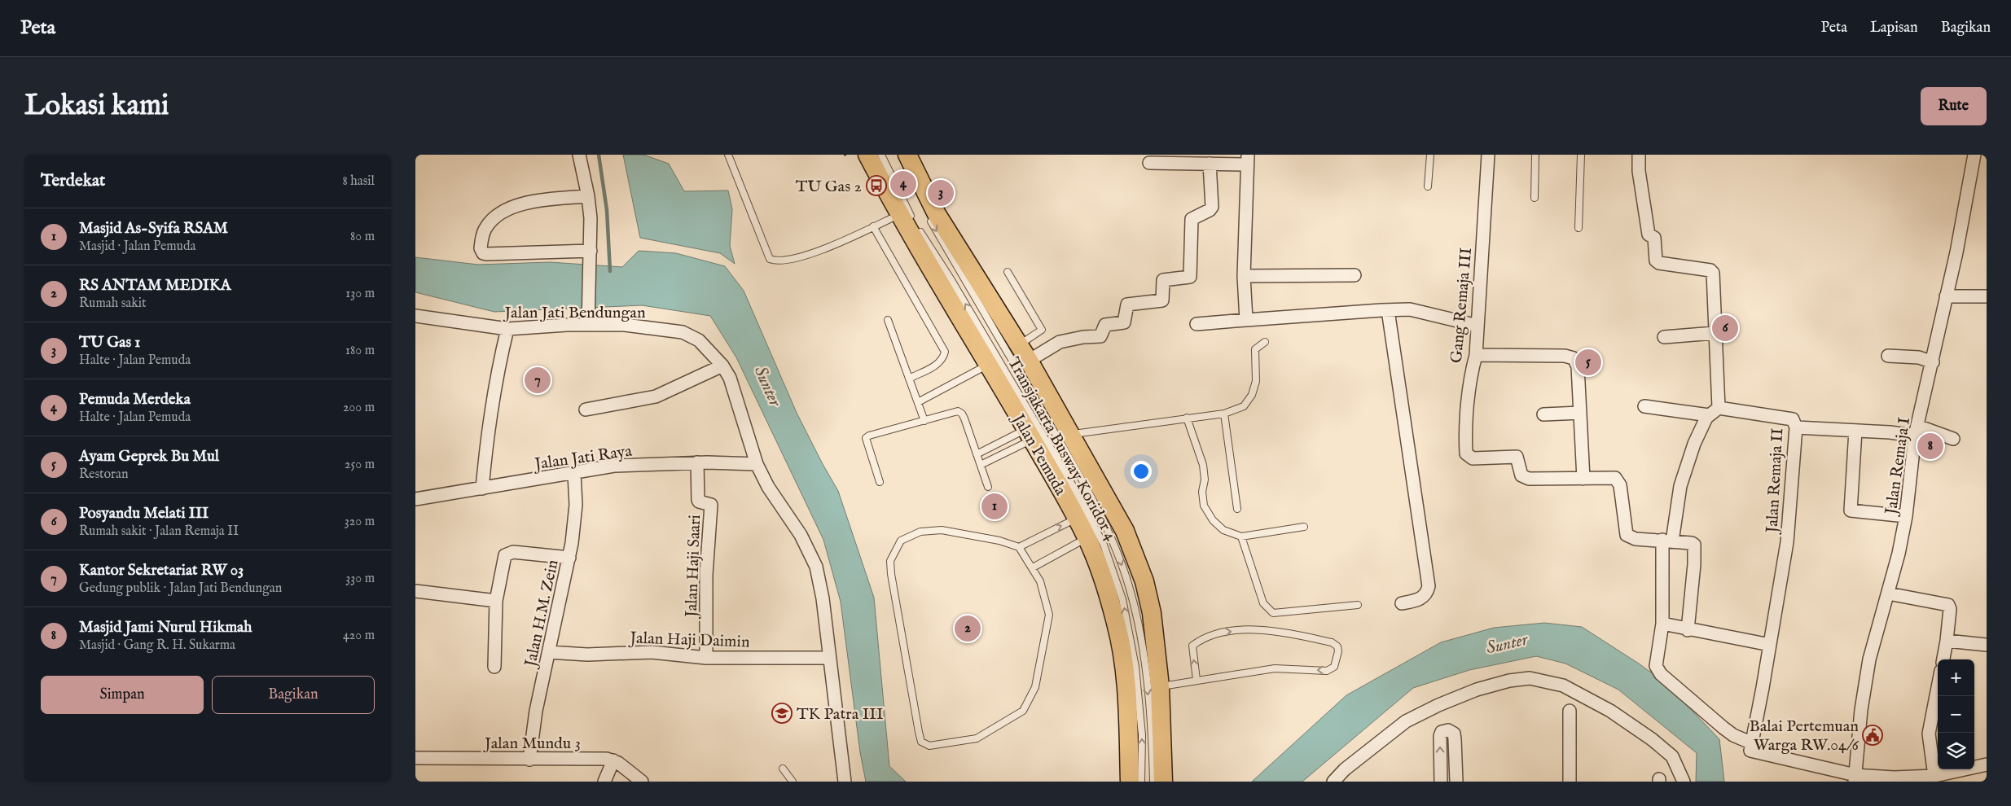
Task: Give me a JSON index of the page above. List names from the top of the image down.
{
  "streets": {
    "main road": ["Jalan Pemuda"],
    "street": [
      "Gang Remaja III",
      "Jalan Jati Bendungan",
      "Jalan Jati Raya",
      "Jalan Remaja I",
      "Jalan Remaja II",
      "Jalan Haji Saari",
      "Jalan H.M. Zein",
      "Jalan Haji Daimin",
      "Jalan Mundu 3"
    ],
    "lane": ["Transjakarta Busway Koridor 4"]
  },
  "crossings": [
    ["Jalan Jati Bendungan", "Jalan Jati Raya"],
    ["Jalan Jati Bendungan", "Jalan Haji Daimin"],
    ["Transjakarta Busway Koridor 4", "Jalan Pemuda"],
    ["Jalan Jati Raya", "Jalan Haji Saari"],
    ["Jalan Jati Raya", "Jalan H.M. Zein"],
    ["Jalan Haji Saari", "Jalan Haji Daimin"],
    ["Jalan H.M. Zein", "Jalan Haji Daimin"],
    ["Jalan H.M. Zein", "Jalan Mundu 3"]
  ],
  "water": ["Sunter"],
  "places": {
    "bus stop": ["TU Gas 2"],
    "school or university": ["TK Patra III"],
    "public building": ["Balai Pertemuan Warga RW.04/6"]
  },
  "page": {
    "header": "Peta",
    "nav": ["Peta", "Lapisan", "Bagikan"],
    "buttons": [
      "Rute",
      ["Simpan", "Bagikan"]
    ],
    "title": "Lokasi kami",
    "heading": ["Terdekat", "8 hasil"],
    "pins": [
      "4",
      "3",
      "6",
      "5",
      "7",
      "8",
      "1",
      "2"
    ],
    "list": [
      {
        "mark": "1",
        "name": "Masjid As-Syifa RSAM",
        "note": "Masjid · Jalan Pemuda",
        "value": "80 m"
      },
      {
        "mark": "2",
        "name": "RS ANTAM MEDIKA",
        "note": "Rumah sakit",
        "value": "130 m"
      },
      {
        "mark": "3",
        "name": "TU Gas 1",
        "note": "Halte · Jalan Pemuda",
        "value": "180 m"
      },
      {
        "mark": "4",
        "name": "Pemuda Merdeka",
        "note": "Halte · Jalan Pemuda",
        "value": "200 m"
      },
      {
        "mark": "5",
        "name": "Ayam Geprek Bu Mul",
        "note": "Restoran",
        "value": "250 m"
      },
      {
        "mark": "6",
        "name": "Posyandu Melati III",
        "note": "Rumah sakit · Jalan Remaja II",
        "value": "320 m"
      },
      {
        "mark": "7",
        "name": "Kantor Sekretariat RW 03",
        "note": "Gedung publik · Jalan Jati Bendungan",
        "value": "330 m"
      },
      {
        "mark": "8",
        "name": "Masjid Jami Nurul Hikmah",
        "note": "Masjid · Gang R. H. Sukarma",
        "value": "420 m"
      }
    ],
    "map_buttons": ["+", "−"]
  }
}
